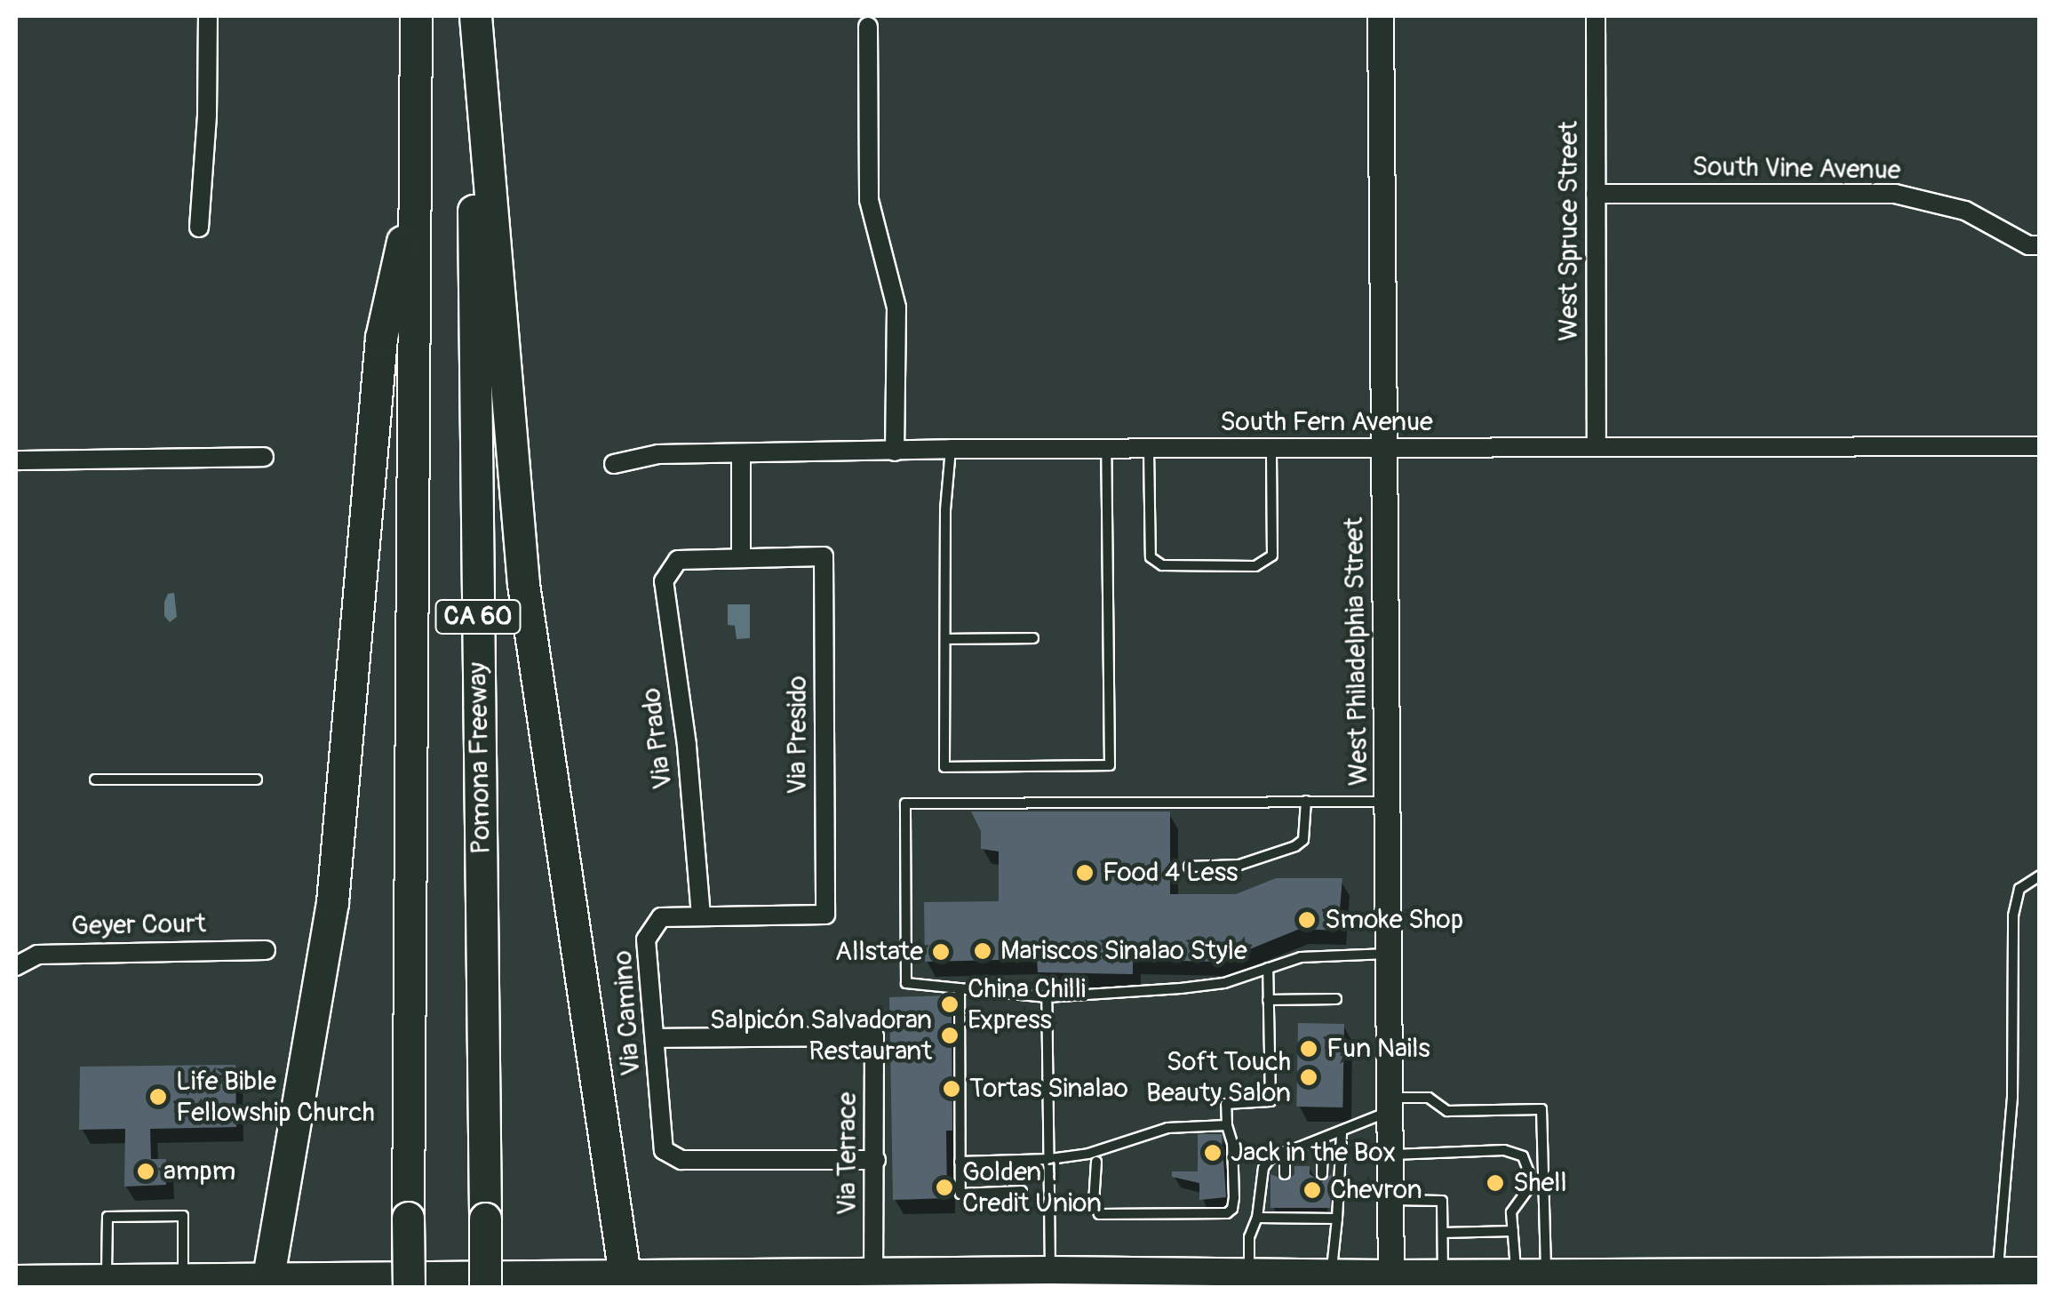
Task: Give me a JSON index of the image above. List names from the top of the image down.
{
  "streets": {
    "highway": ["CA 60", "Pomona Freeway"],
    "main road": ["West Philadelphia Street"],
    "street": [
      "South Vine Avenue",
      "West Spruce Street",
      "South Fern Avenue",
      "Via Presido",
      "Via Prado",
      "Geyer Court",
      "Via Camino",
      "Via Terrace"
    ]
  },
  "crossings": [
    ["South Vine Avenue", "West Spruce Street"],
    ["West Spruce Street", "South Fern Avenue"],
    ["South Fern Avenue", "West Philadelphia Street"],
    ["Via Presido", "Via Prado"],
    ["Via Presido", "Via Camino"],
    ["Via Prado", "Via Camino"],
    ["Via Camino", "Via Terrace"]
  ],
  "places": [
    "Food 4 Less",
    "Smoke Shop",
    "Mariscos Sinalao Style",
    "Allstate",
    "China Chilli Express",
    "Salpicón Salvadoran Restaurant",
    "Fun Nails",
    "Soft Touch Beauty Salon",
    "Tortas Sinalao",
    "Life Bible Fellowship Church",
    "Jack in the Box",
    "ampm",
    "Shell",
    "Golden 1 Credit Union",
    "Chevron"
  ]
}
